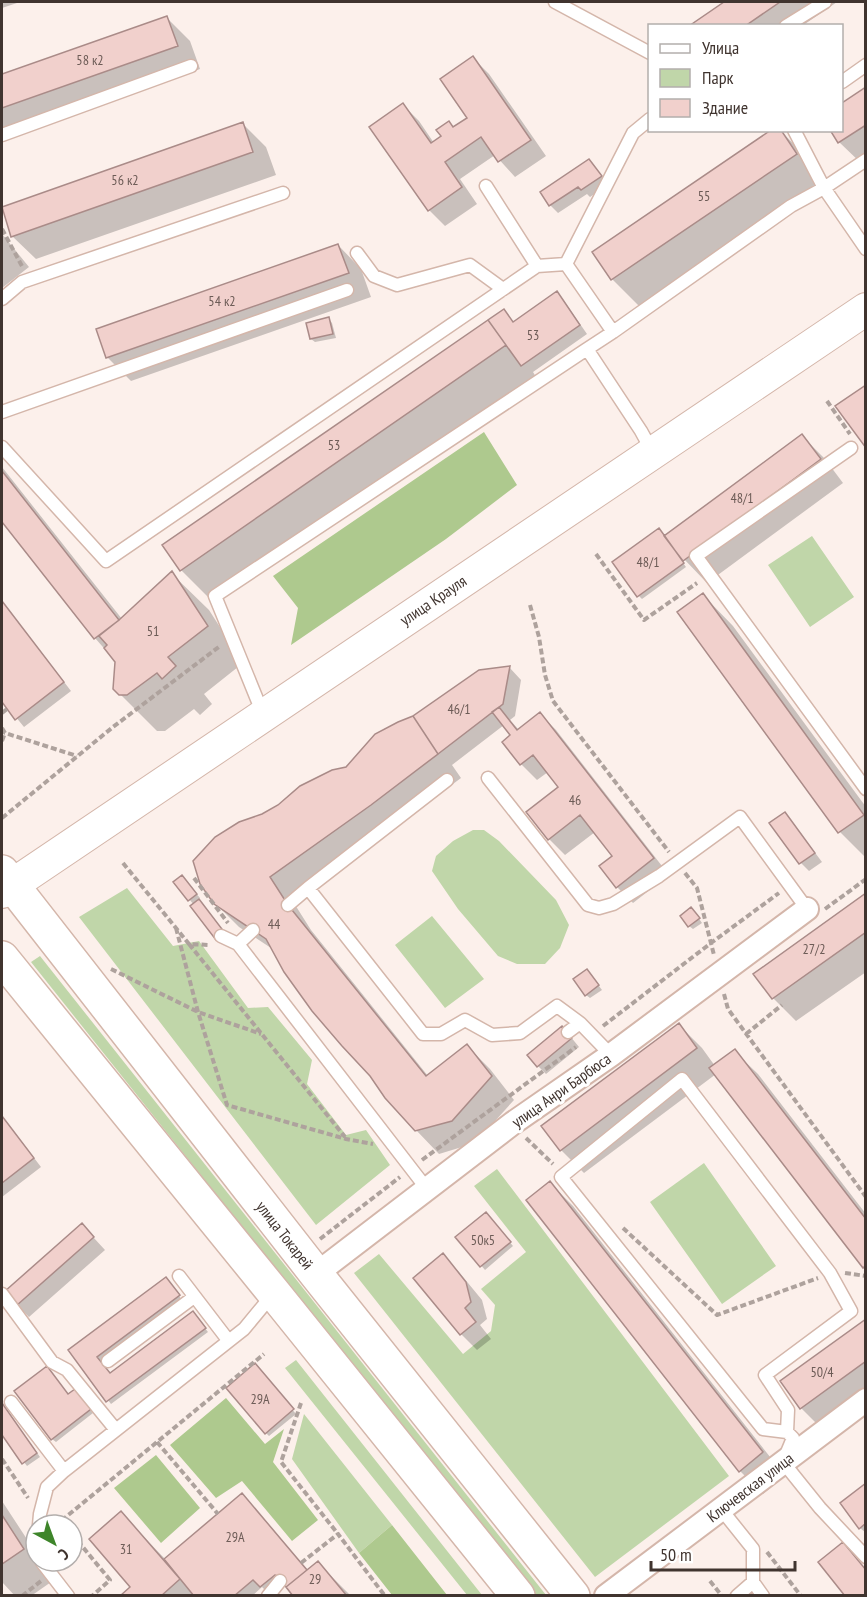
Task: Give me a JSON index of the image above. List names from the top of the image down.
{
  "streets": {
    "main road": ["улица Крауля", "улица Токарей"],
    "street": ["улица Анри Барбюса", "Ключевская улица"]
  },
  "crossings": [
    ["улица Крауля", "улица Токарей"],
    ["улица Анри Барбюса", "улица Токарей"]
  ],
  "house_numbers": [
    "58 к2",
    "56 к2",
    "55",
    "54 к2",
    "53",
    "53",
    "48/1",
    "48/1",
    "51",
    "46/1",
    "46",
    "44",
    "27/2",
    "50к5",
    "50/4",
    "29А",
    "29А",
    "31",
    "29"
  ],
  "legend": ["Улица", "Парк", "Здание"],
  "scale_bar": "50 m",
  "north": "bottom right"
}
